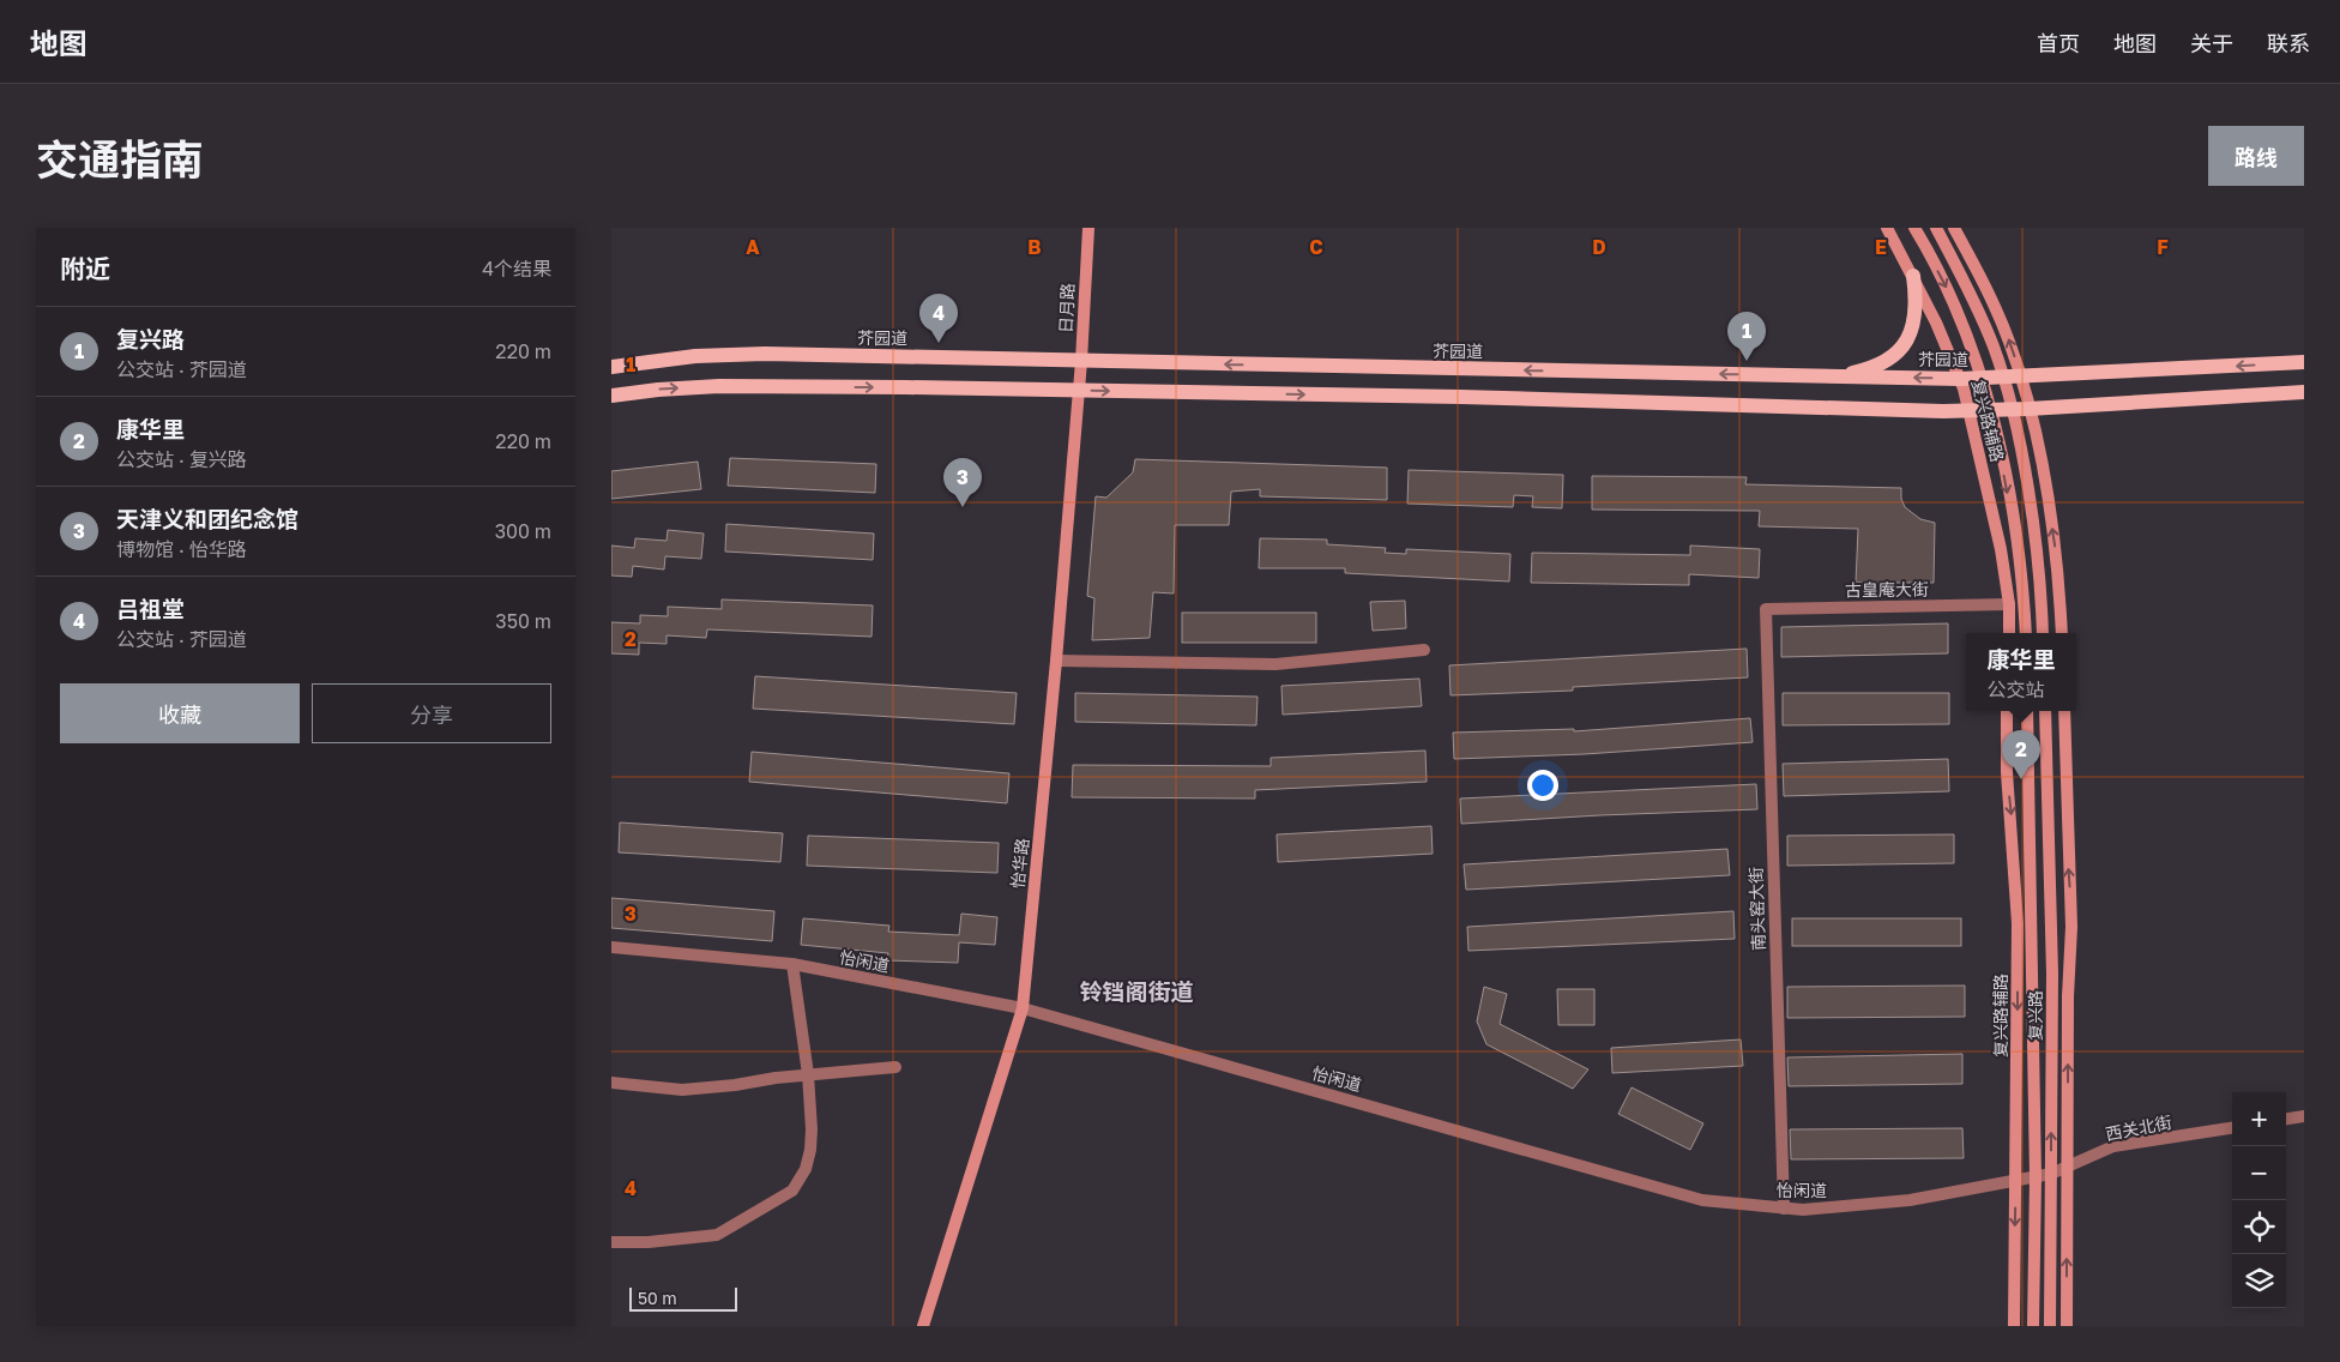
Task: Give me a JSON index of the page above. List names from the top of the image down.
{
  "streets": {
    "main road": ["芥园道"],
    "street": [
      "日月路",
      "复兴路辅路",
      "古皇庵大街",
      "怡华路",
      "南头窑大街",
      "怡闲道",
      "复兴路",
      "西关北街"
    ]
  },
  "crossings": [
    ["日月路", "芥园道"],
    ["日月路", "怡华路"],
    ["芥园道", "复兴路辅路"],
    ["复兴路辅路", "古皇庵大街"],
    ["复兴路辅路", "怡闲道"],
    ["古皇庵大街", "南头窑大街"],
    ["怡华路", "怡闲道"],
    ["南头窑大街", "怡闲道"],
    ["怡闲道", "复兴路"],
    ["怡闲道", "西关北街"],
    ["复兴路", "西关北街"]
  ],
  "districts": ["铃铛阁街道"],
  "scale_bar": "50 m",
  "page": {
    "header": "地图",
    "nav": [
      "首页",
      "地图",
      "关于",
      "联系"
    ],
    "title": "交通指南",
    "buttons": [
      "路线",
      ["收藏", "分享"]
    ],
    "heading": ["附近", "4个结果"],
    "pins": [
      "4",
      "1",
      "3",
      "2"
    ],
    "list": [
      {
        "mark": "1",
        "name": "复兴路",
        "note": "公交站 · 芥园道",
        "value": "220 m"
      },
      {
        "mark": "2",
        "name": "康华里",
        "note": "公交站 · 复兴路",
        "value": "220 m"
      },
      {
        "mark": "3",
        "name": "天津义和团纪念馆",
        "note": "博物馆 · 怡华路",
        "value": "300 m"
      },
      {
        "mark": "4",
        "name": "吕祖堂",
        "note": "公交站 · 芥园道",
        "value": "350 m"
      }
    ],
    "popup": ["康华里", "公交站"],
    "map_buttons": ["+", "−"],
    "scale": "50 m"
  },
  "grid": {
    "columns": [
      "A",
      "B",
      "C",
      "D",
      "E",
      "F"
    ],
    "rows": [
      "1",
      "2",
      "3",
      "4"
    ]
  }
}
